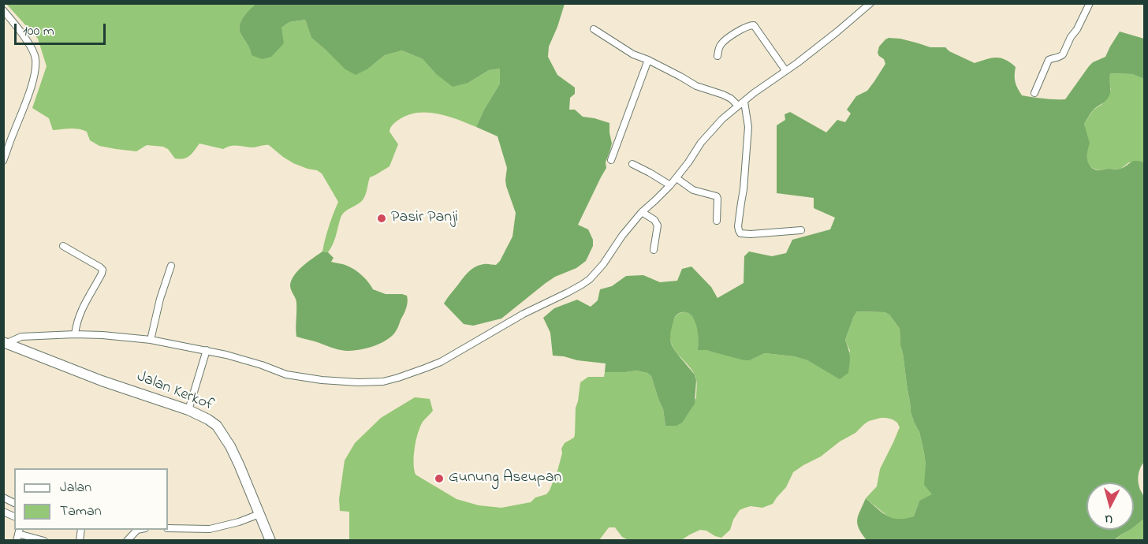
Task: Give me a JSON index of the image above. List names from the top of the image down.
{
  "streets": {
    "main road": ["Jalan Kerkof"]
  },
  "places": ["Pasir Panji", "Gunung Aseupan"],
  "legend": ["Jalan", "Taman"],
  "scale_bar": "100 m",
  "north": "bottom"
}
